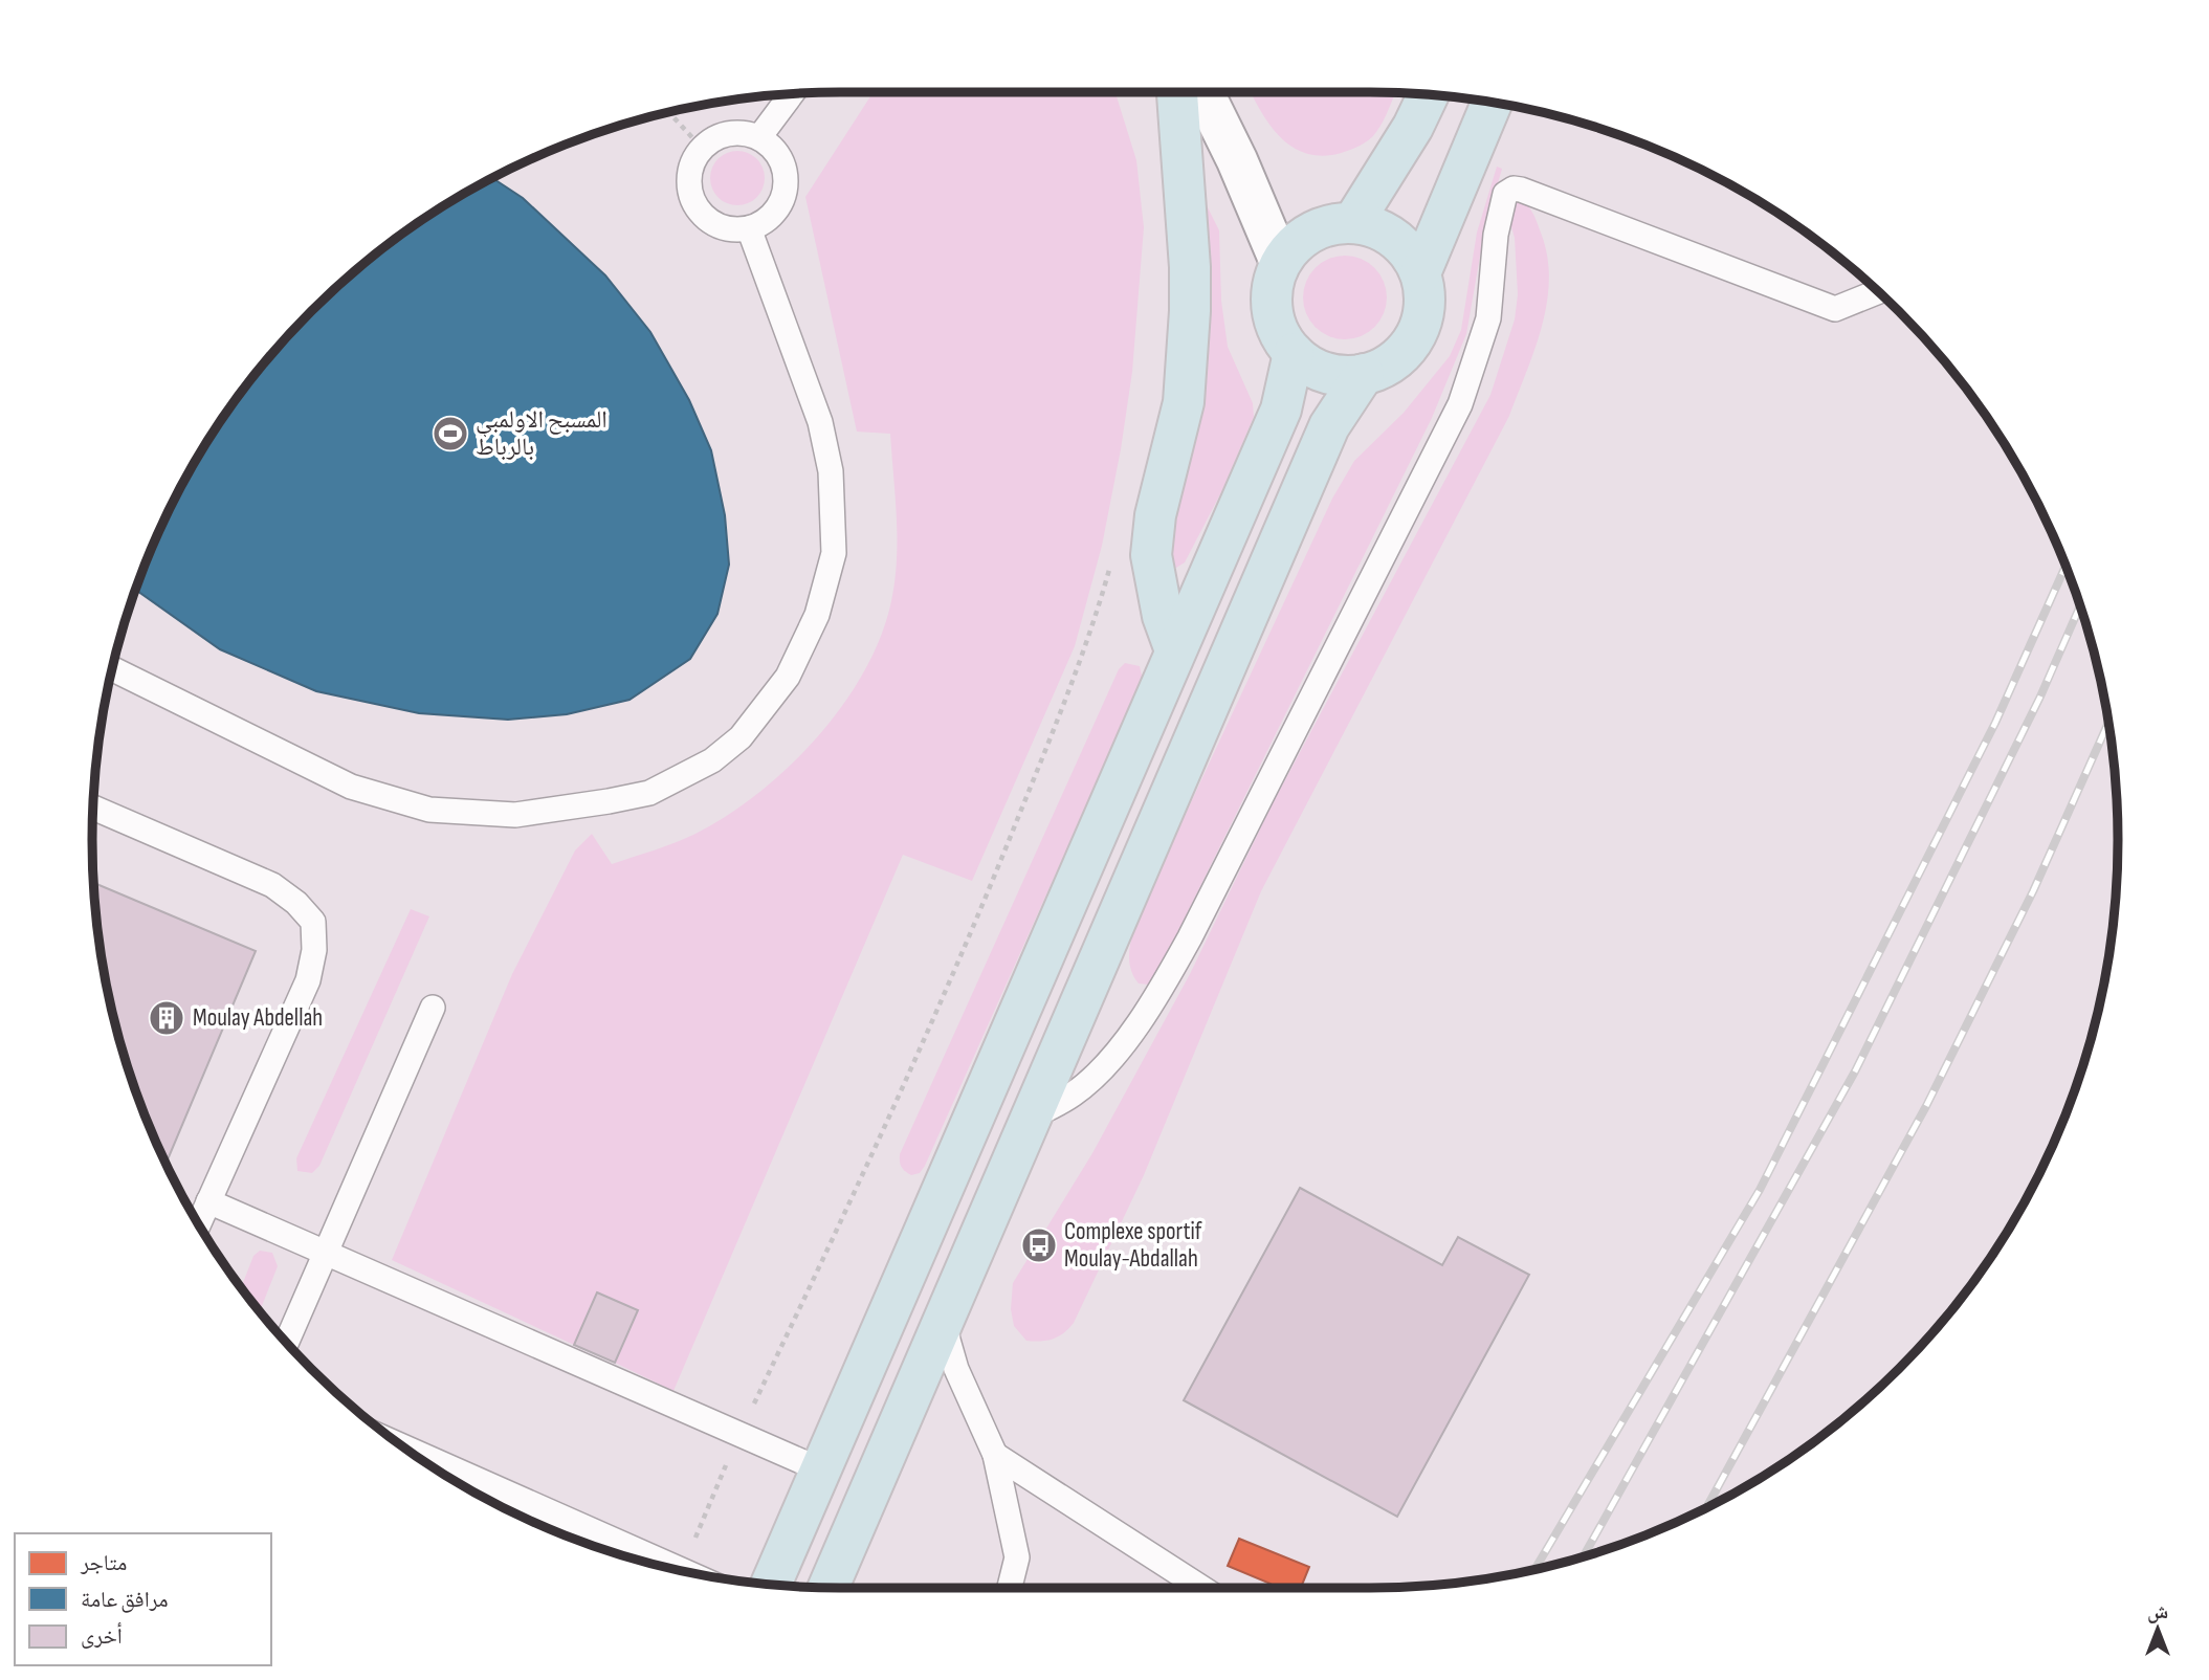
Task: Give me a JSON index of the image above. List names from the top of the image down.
{
  "places": {
    "sports": ["المسبح الاولمبي بالرباط"],
    "building": ["Moulay Abdellah"],
    "bus stop": ["Complexe sportif Moulay-Abdallah"]
  },
  "legend": ["متاجر", "مرافق عامة", "أخرى"],
  "north": "top"
}
